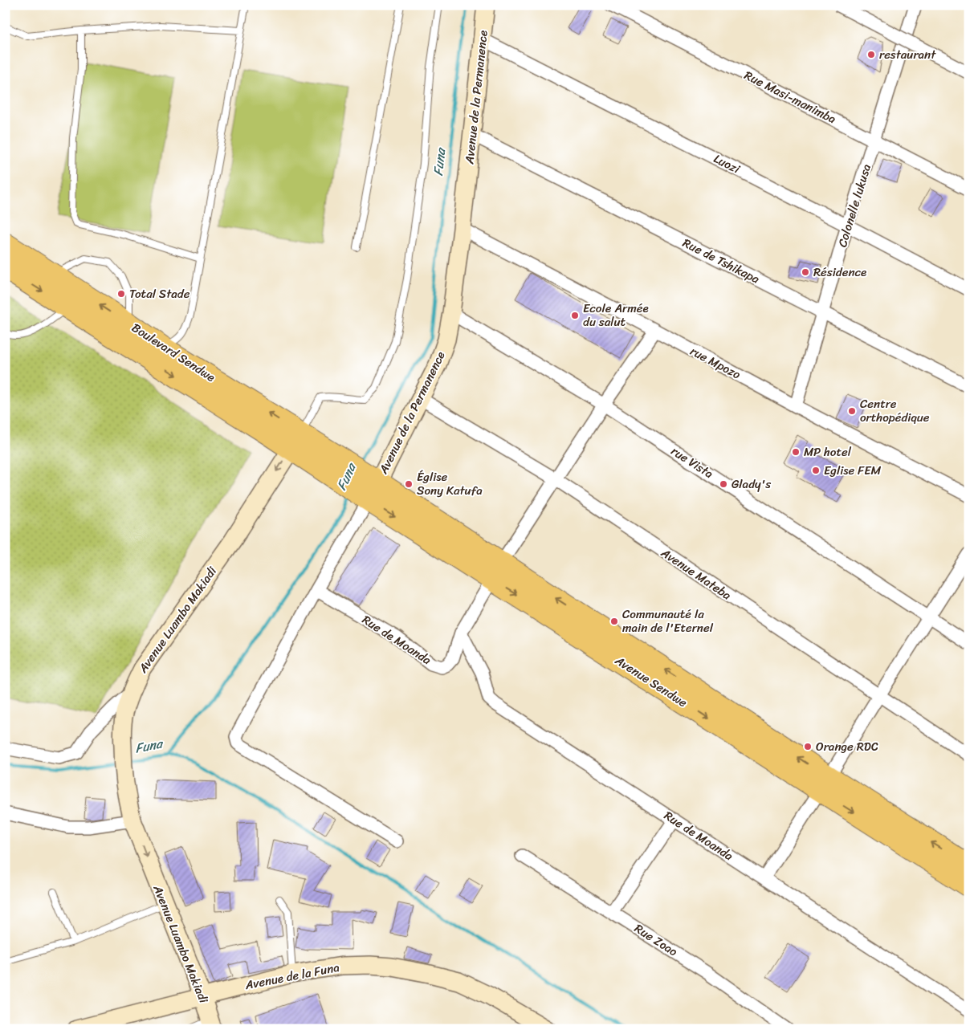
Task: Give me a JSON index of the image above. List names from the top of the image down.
{
  "streets": {
    "highway": ["Boulevard Sendwe", "Avenue Sendwe"],
    "main road": ["Avenue de la Permanence", "Avenue Luambo Makiadi", "Avenue de la Funa"],
    "street": [
      "Rue Masi-manimba",
      "Luozi",
      "Colonelle lukusa",
      "Rue de Tshikapa",
      "rue Mpozo",
      "rue Vista",
      "Avenue Mateba",
      "Rue de Moanda",
      "Rue Zoao"
    ]
  },
  "crossings": [
    ["Avenue de la Permanence", "Luozi"],
    ["Avenue de la Permanence", "Rue de Tshikapa"],
    ["Avenue de la Permanence", "rue Mpozo"],
    ["Avenue de la Permanence", "rue Vista"],
    ["Avenue de la Permanence", "Avenue Mateba"],
    ["Avenue de la Permanence", "Rue de Moanda"],
    ["Avenue de la Permanence", "Avenue Sendwe"],
    ["Rue Masi-manimba", "Colonelle lukusa"],
    ["Luozi", "Colonelle lukusa"],
    ["Colonelle lukusa", "Rue de Tshikapa"],
    ["Colonelle lukusa", "rue Mpozo"],
    ["Boulevard Sendwe", "Avenue Luambo Makiadi"],
    ["Boulevard Sendwe", "Avenue Sendwe"],
    ["rue Mpozo", "Rue de Moanda"],
    ["rue Vista", "Rue de Moanda"],
    ["Avenue Mateba", "Rue de Moanda"],
    ["Avenue Luambo Makiadi", "Avenue de la Funa"],
    ["Rue de Moanda", "Avenue Sendwe"]
  ],
  "one_way": ["Avenue Luambo Makiadi"],
  "water": ["Funa"],
  "places": [
    "restaurant",
    "Résidence",
    "Total Stade",
    "Ecole Armée du salut",
    "Centre orthopédique",
    "MP hotel",
    "Eglise FEM",
    "Église Sony Katufa",
    "Glady's",
    "Communauté la main de l'Eternel",
    "Orange RDC"
  ]
}
